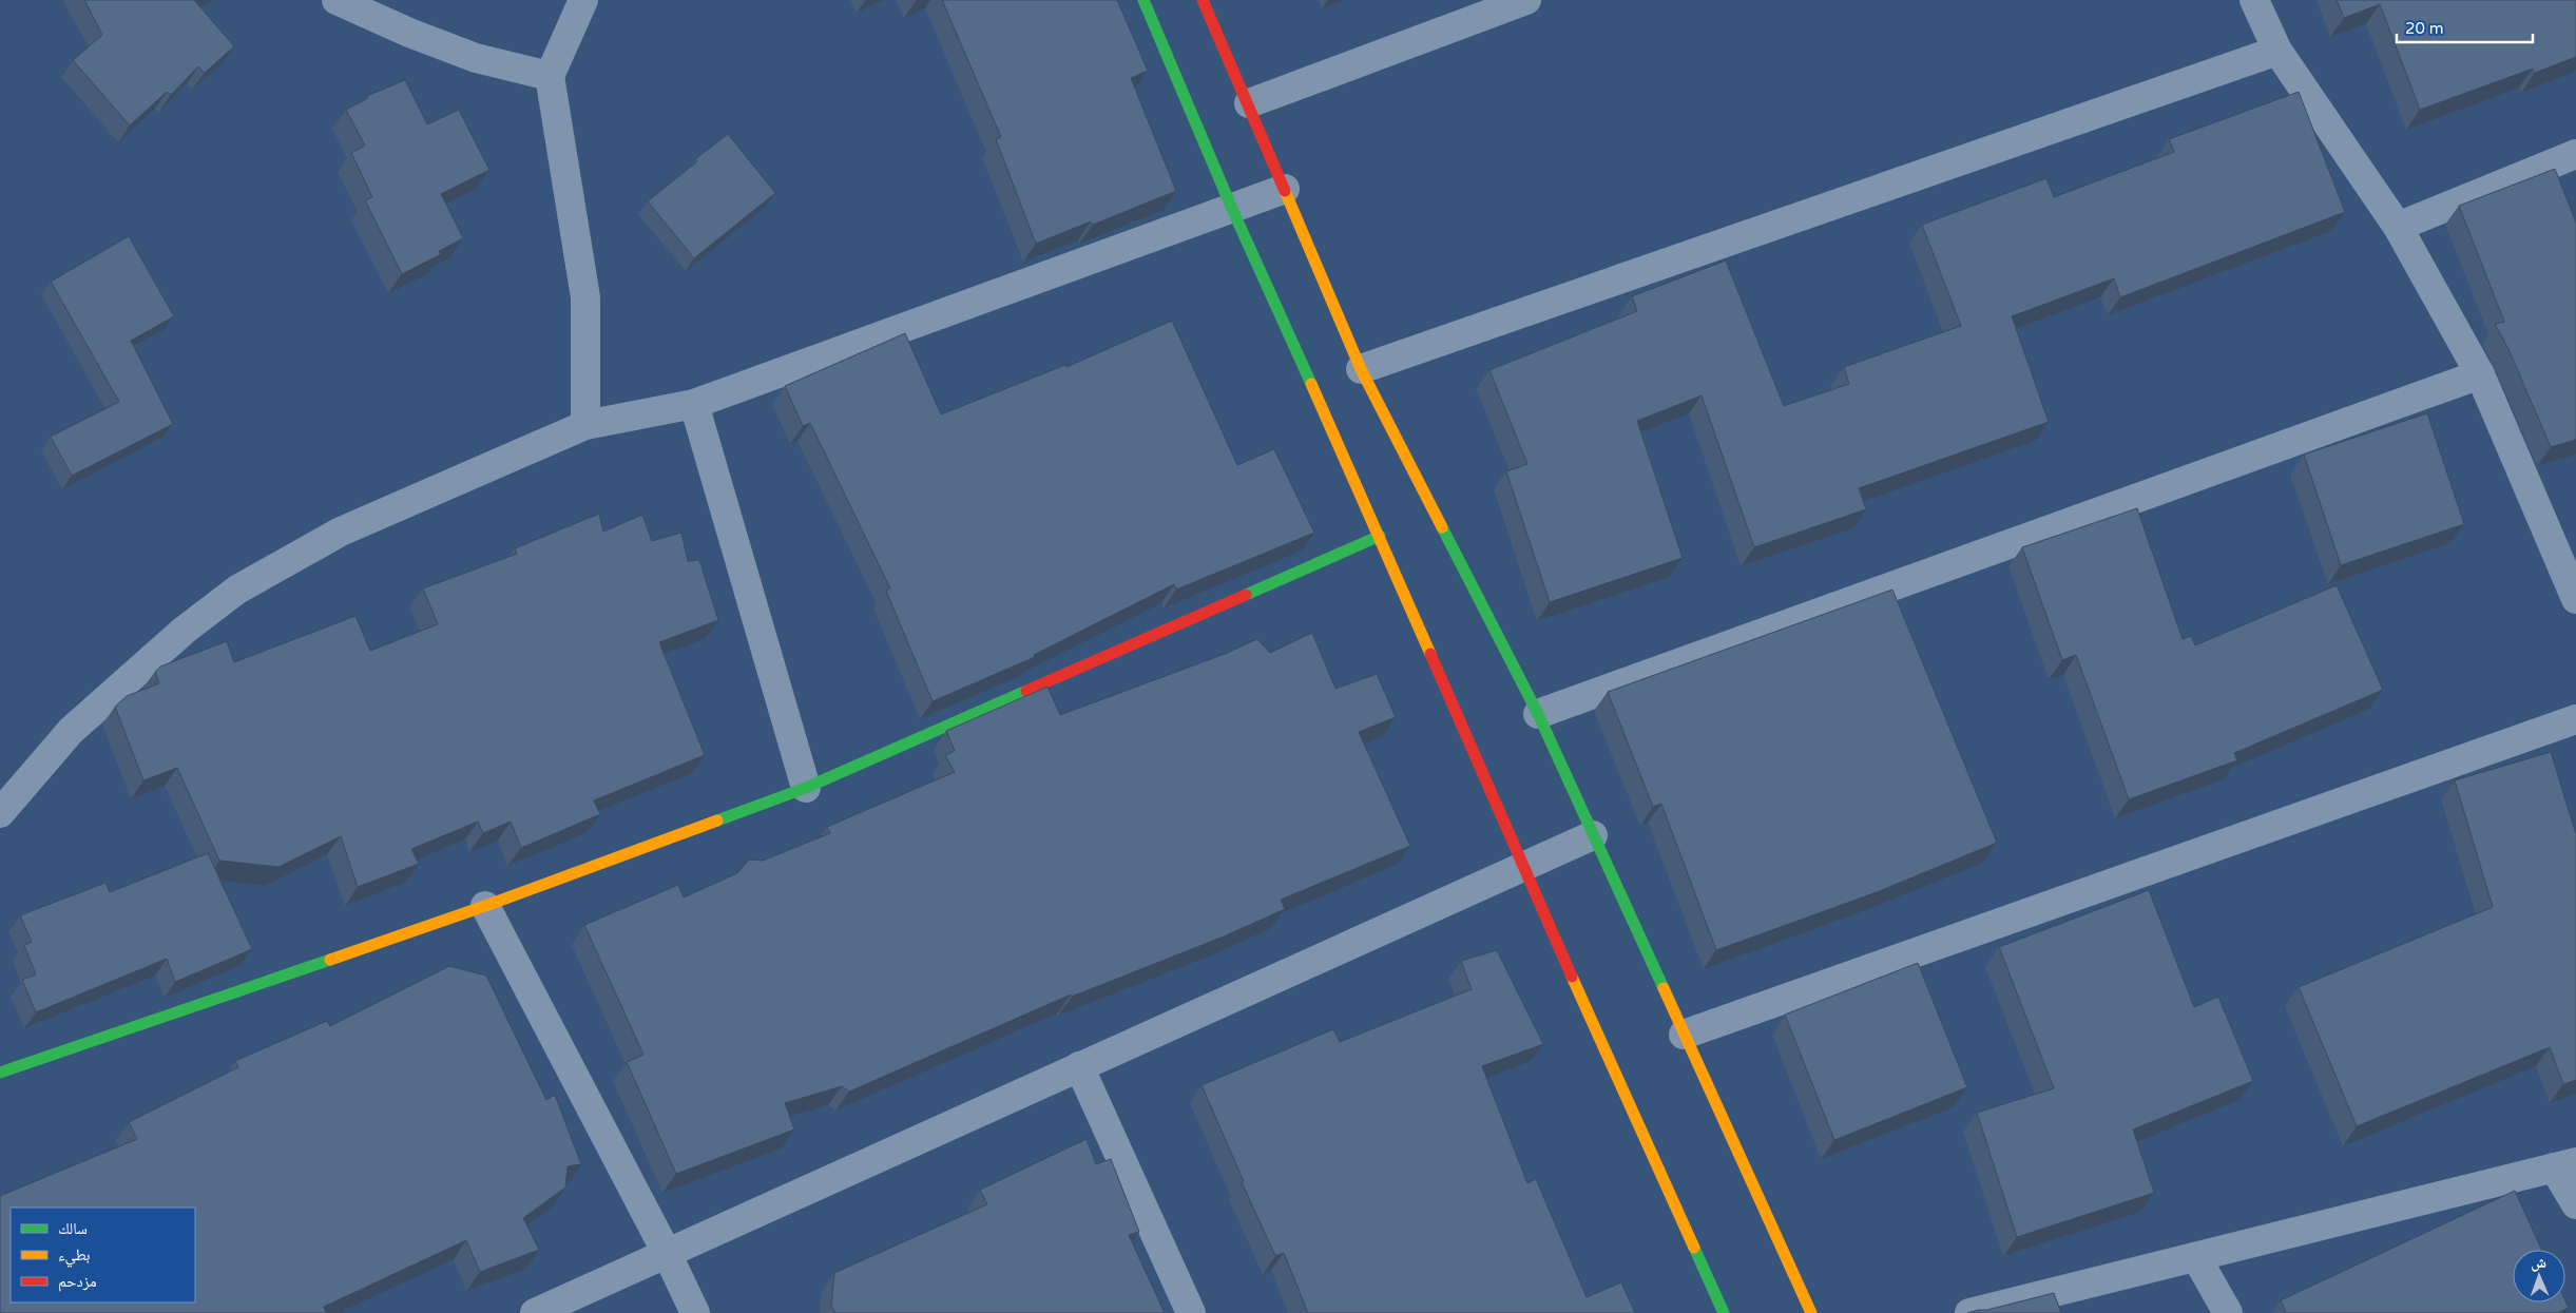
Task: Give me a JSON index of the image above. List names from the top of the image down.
{
  "legend": ["سالك", "بطيء", "مزدحم"],
  "scale_bar": "20 m",
  "north": "top"
}
